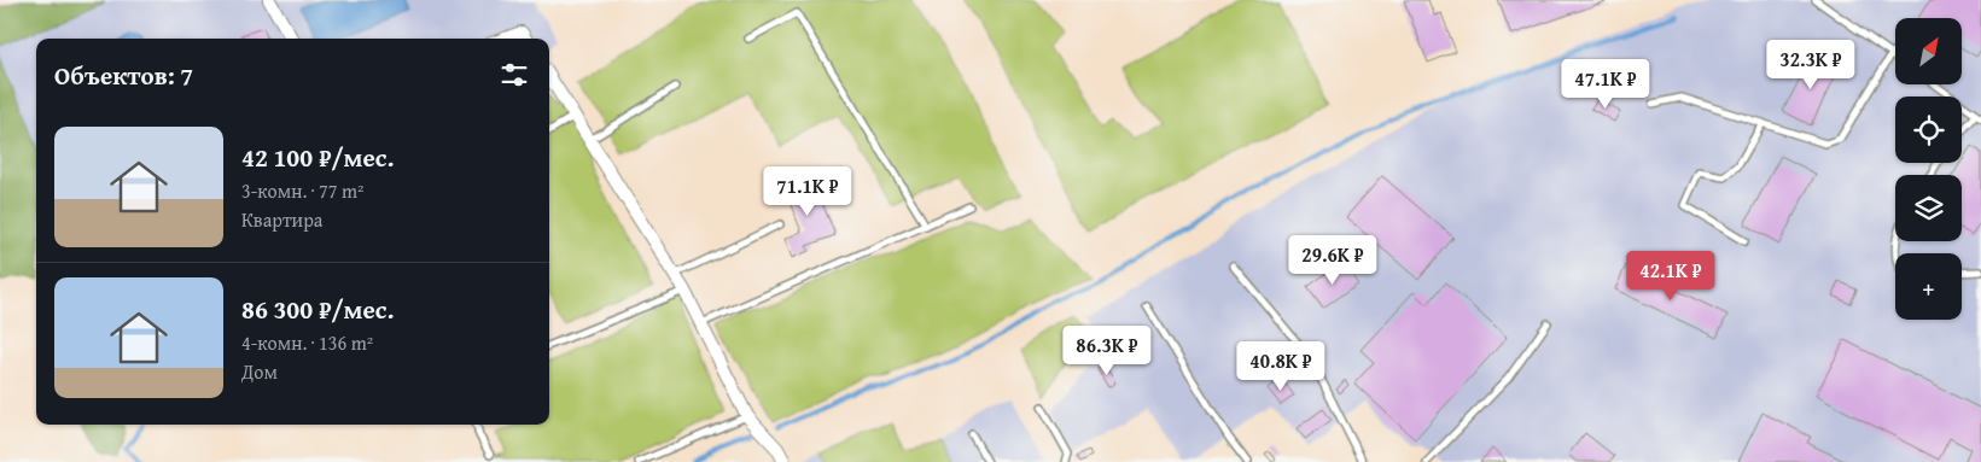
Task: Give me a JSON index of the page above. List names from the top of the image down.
{
  "north": "top right",
  "page": {
    "map_buttons": "+",
    "heading": "Объектов: 7",
    "price": [
      "32.3K ₽",
      "47.1K ₽",
      "71.1K ₽",
      "29.6K ₽",
      "42.1K ₽",
      "86.3K ₽",
      "40.8K ₽"
    ],
    "list": [
      {
        "name": "42 100 ₽/мес.",
        "note": "3-комн. · 77 m² · Квартира"
      },
      {
        "name": "86 300 ₽/мес.",
        "note": "4-комн. · 136 m² · Дом"
      }
    ]
  }
}
